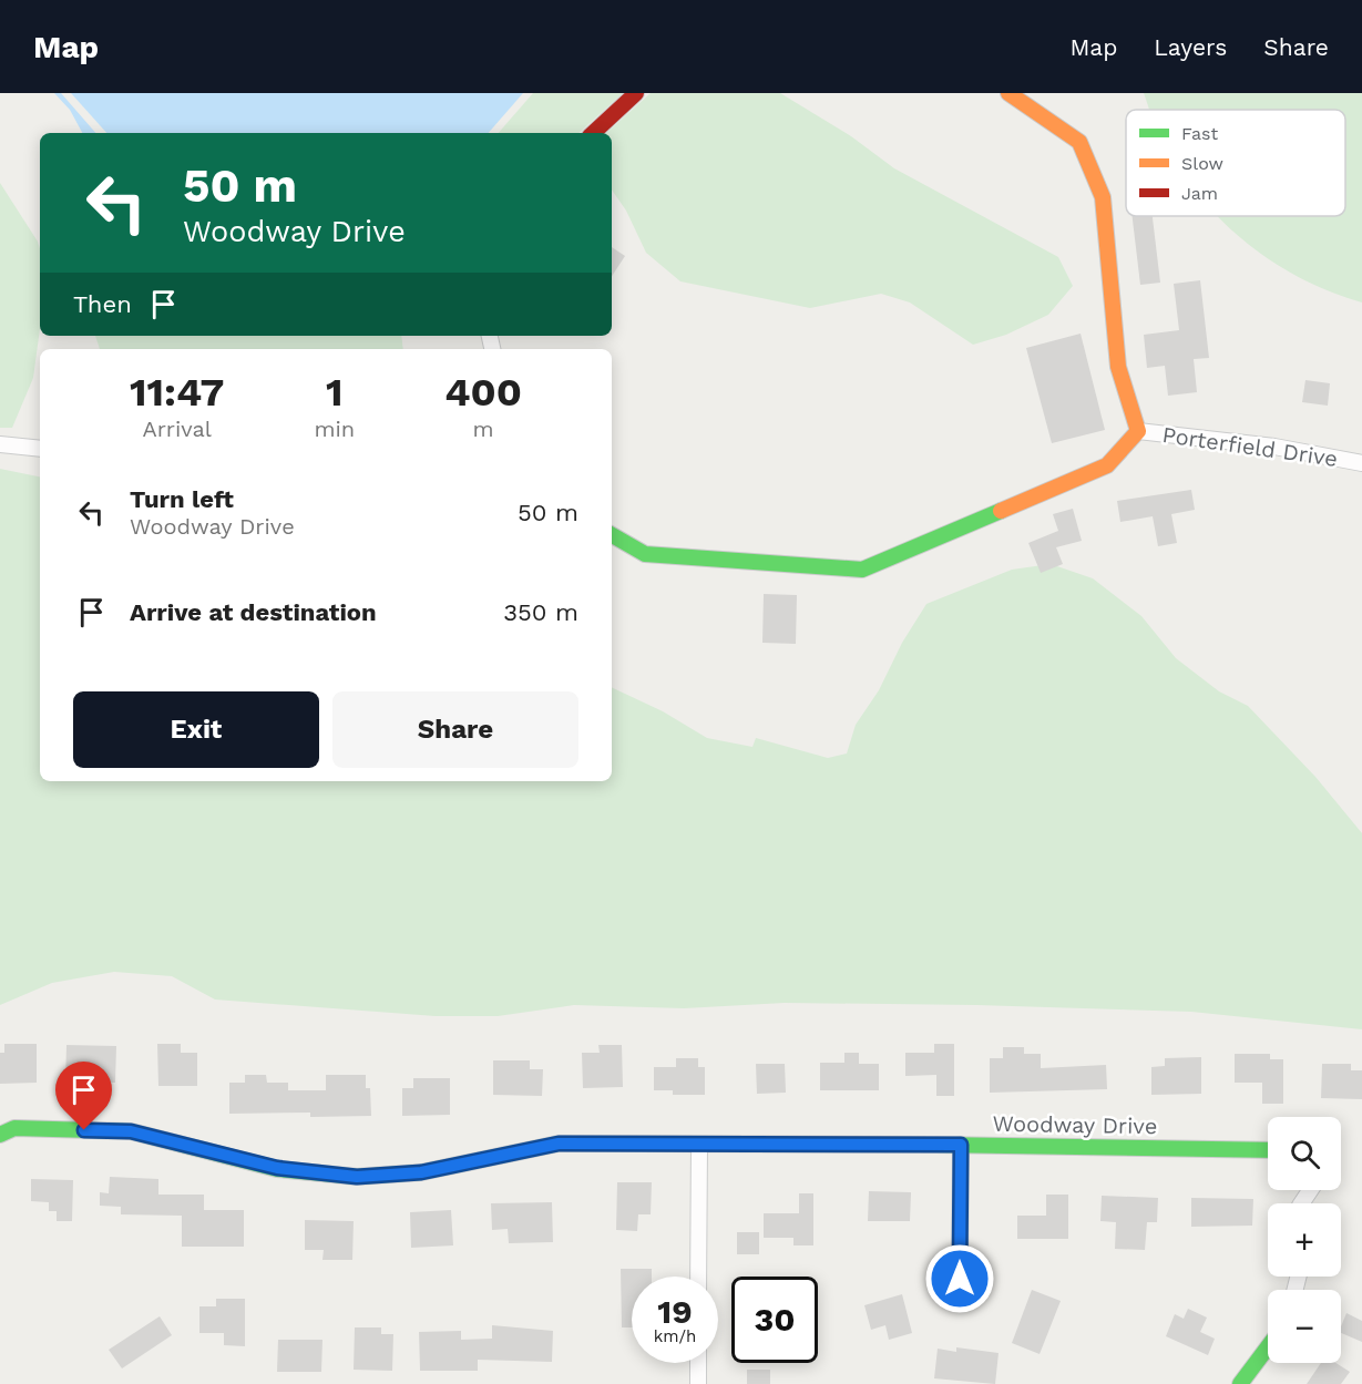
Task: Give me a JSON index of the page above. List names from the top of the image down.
{
  "streets": {
    "street": ["Porterfield Drive", "Woodway Drive"]
  },
  "legend": ["Fast", "Slow", "Jam"],
  "page": {
    "header": "Map",
    "nav": ["Map", "Layers", "Share"],
    "turn": ["50 m", "Woodway Drive"],
    "then": "Then",
    "eta": [
      "11:47",
      "Arrival",
      "1",
      "min",
      "400",
      "m"
    ],
    "list": [
      {
        "name": "Turn left",
        "note": "Woodway Drive",
        "value": "50 m"
      },
      {
        "name": "Arrive at destination",
        "value": "350 m"
      }
    ],
    "buttons": ["Exit", "Share"],
    "map_buttons": ["+", "−"],
    "speed": "19 km/h",
    "limit": "30"
  }
}
